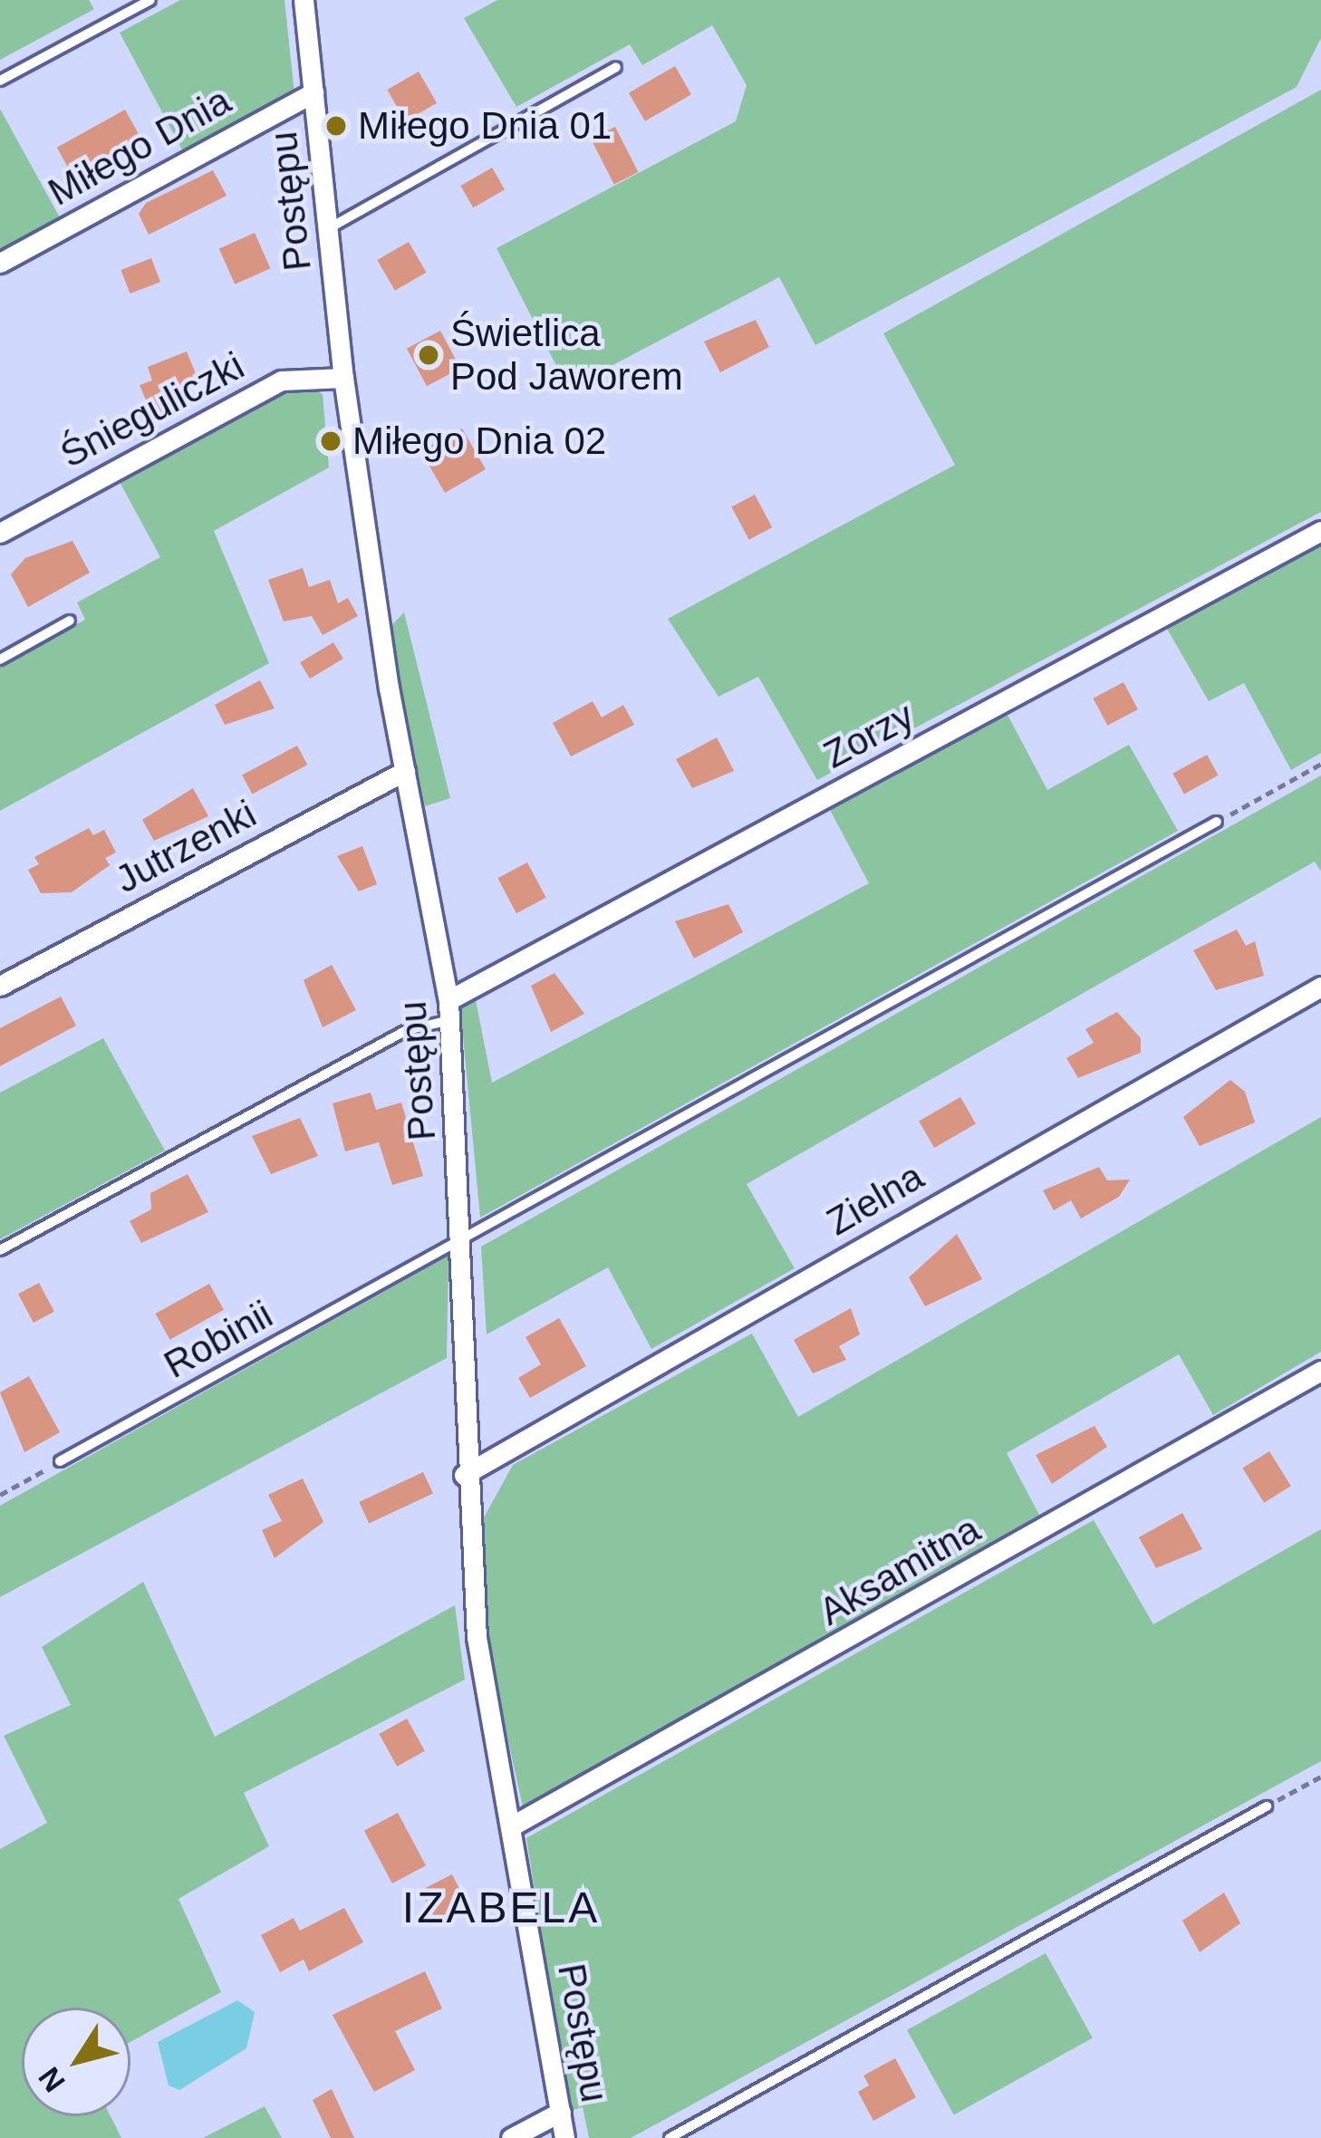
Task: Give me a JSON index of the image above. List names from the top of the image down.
{
  "streets": {
    "street": [
      "Miłego Dnia",
      "Postępu",
      "Śnieguliczki",
      "Zorzy",
      "Jutrzenki",
      "Zielna",
      "Aksamitna"
    ],
    "lane": ["Robinii"]
  },
  "crossings": [
    ["Miłego Dnia", "Postępu"],
    ["Postępu", "Śnieguliczki"],
    ["Postępu", "Zorzy"],
    ["Postępu", "Jutrzenki"],
    ["Postępu", "Zielna"],
    ["Postępu", "Robinii"],
    ["Postępu", "Aksamitna"]
  ],
  "districts": ["IZABELA"],
  "places": ["Miłego Dnia 01", "Świetlica Pod Jaworem", "Miłego Dnia 02"],
  "north": "bottom left"
}
